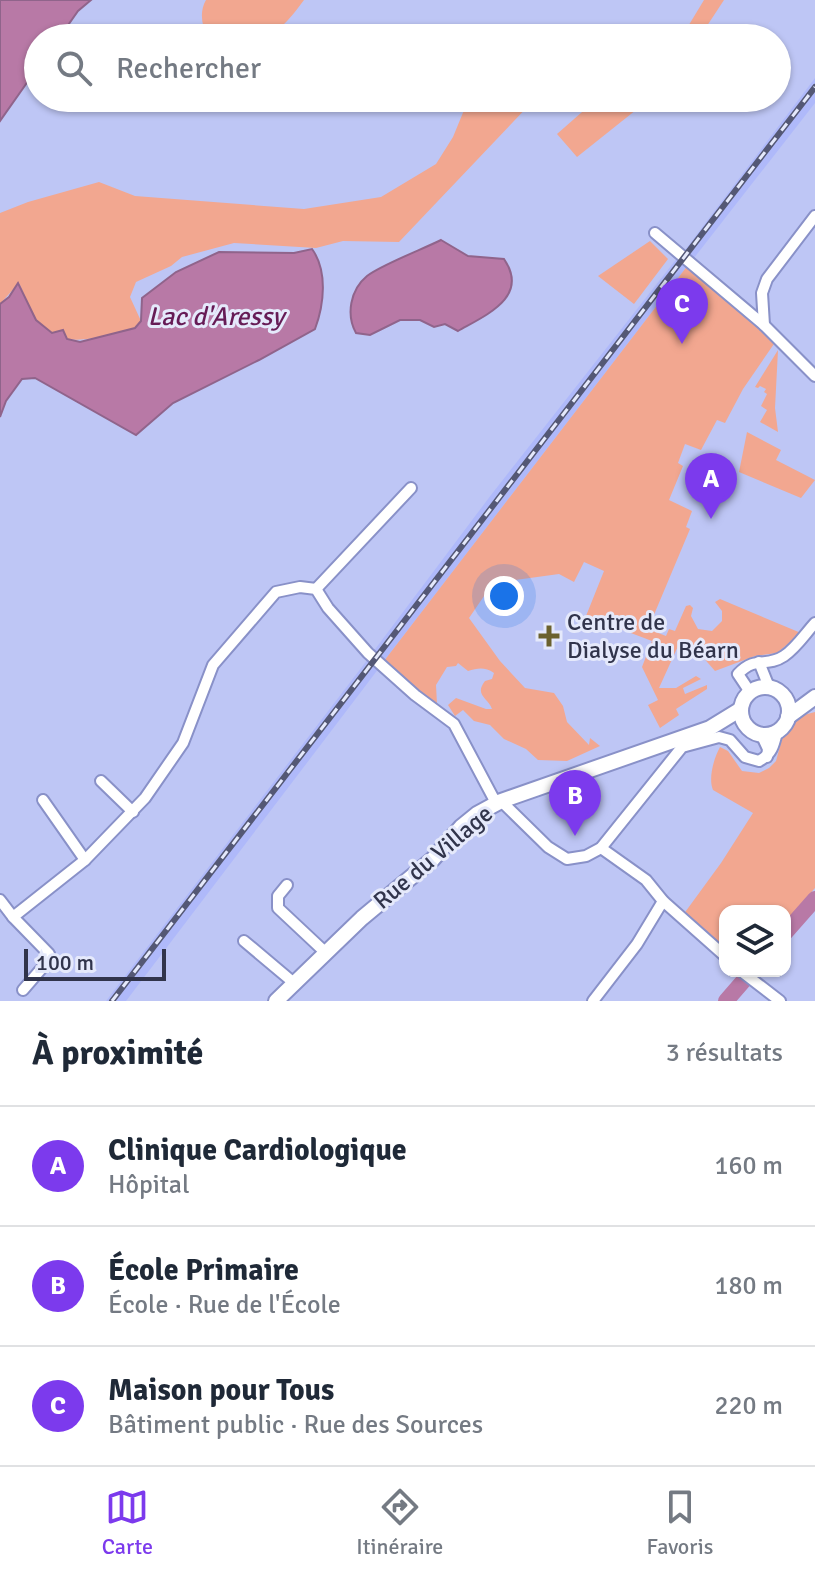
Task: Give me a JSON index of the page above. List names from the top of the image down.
{
  "streets": {
    "main road": ["Rue du Village"]
  },
  "water": ["Lac d'Aressy"],
  "places": {
    "health": ["Centre de Dialyse du Béarn"]
  },
  "scale_bar": "100 m",
  "page": {
    "search": "Rechercher",
    "pins": ["C", "A", "B"],
    "scale": "100 m",
    "heading": ["À proximité", "3 résultats"],
    "list": [
      {
        "mark": "A",
        "name": "Clinique Cardiologique",
        "note": "Hôpital",
        "value": "160 m"
      },
      {
        "mark": "B",
        "name": "École Primaire",
        "note": "École · Rue de l'École",
        "value": "180 m"
      },
      {
        "mark": "C",
        "name": "Maison pour Tous",
        "note": "Bâtiment public · Rue des Sources",
        "value": "220 m"
      }
    ],
    "nav": ["Carte", "Itinéraire", "Favoris"]
  }
}
